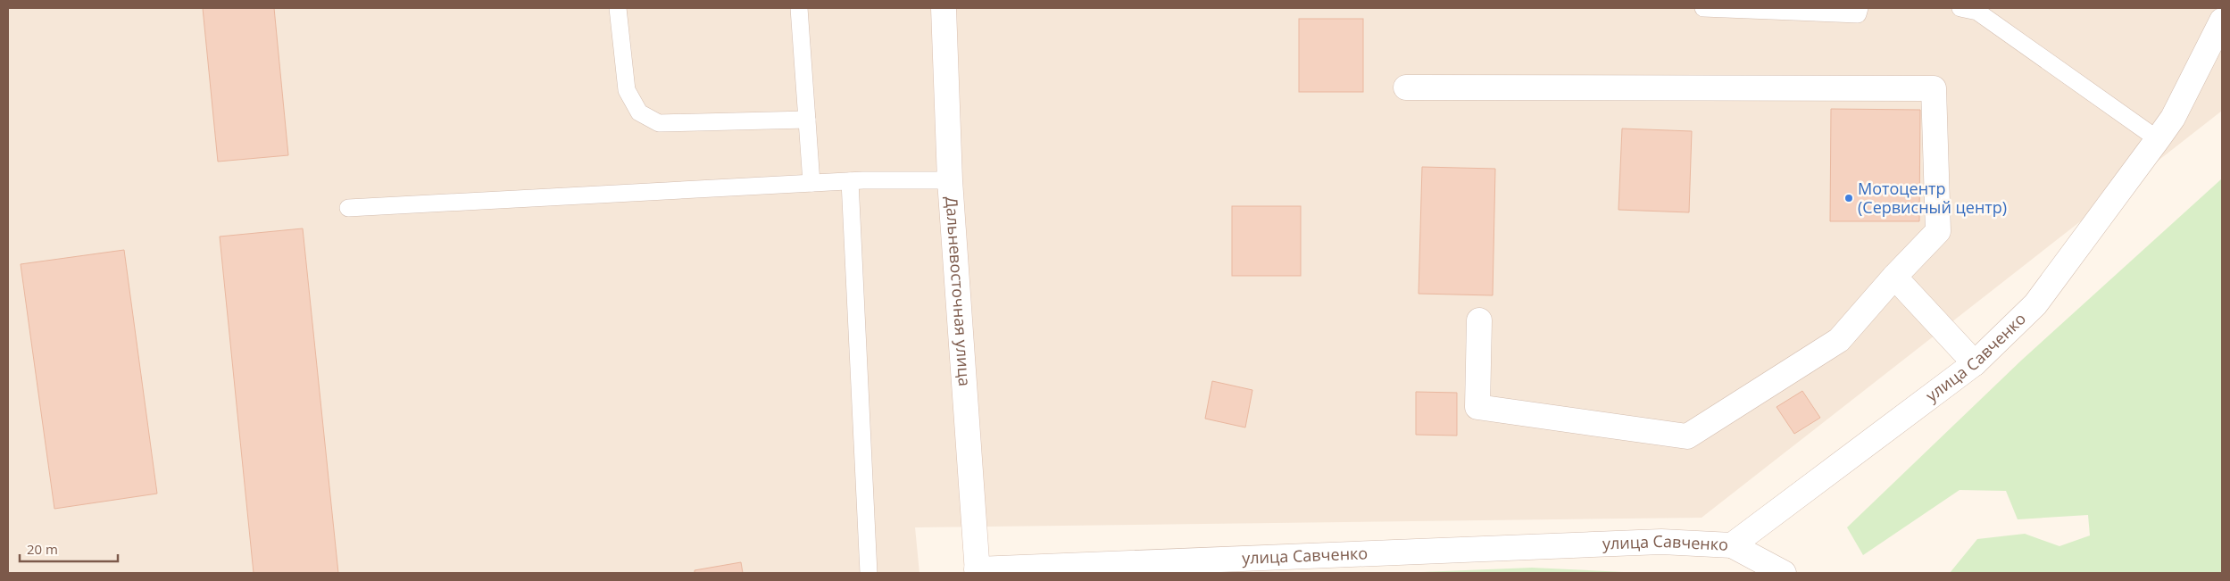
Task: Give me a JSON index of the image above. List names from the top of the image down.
{
  "streets": {
    "street": ["Дальневосточная улица", "улица Савченко"]
  },
  "crossings": [
    ["Дальневосточная улица", "улица Савченко"]
  ],
  "places": ["Мотоцентр (Сервисный центр)"],
  "scale_bar": "20 m"
}
